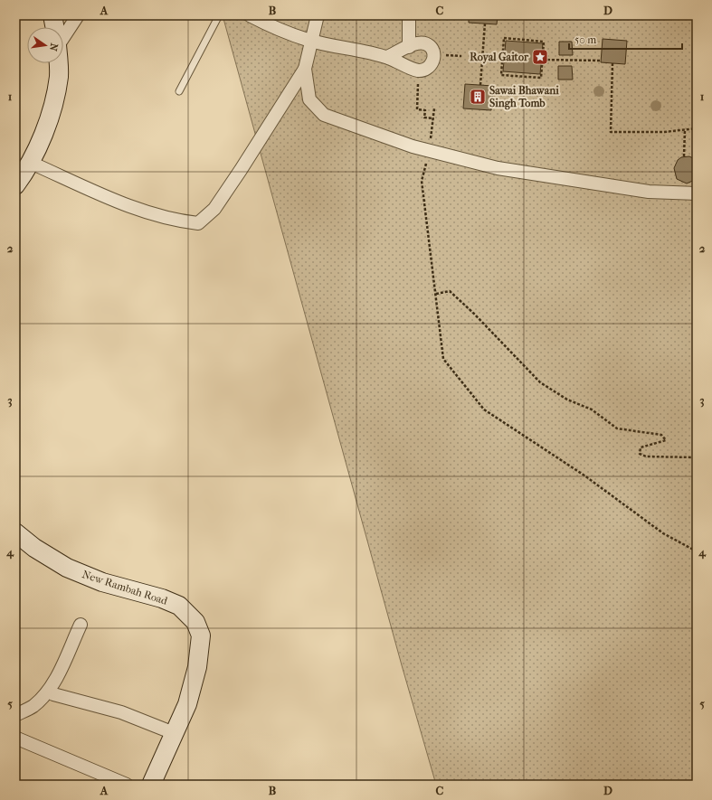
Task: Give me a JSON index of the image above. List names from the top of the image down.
{
  "streets": {
    "street": ["New Rambah Road"]
  },
  "places": {
    "place": ["Royal Gaitor"],
    "building": ["Sawai Bhawani Singh Tomb"]
  },
  "scale_bar": "50 m",
  "north": "right",
  "grid": {
    "columns": [
      "A",
      "B",
      "C",
      "D"
    ],
    "rows": [
      "1",
      "2",
      "3",
      "4",
      "5"
    ]
  }
}
